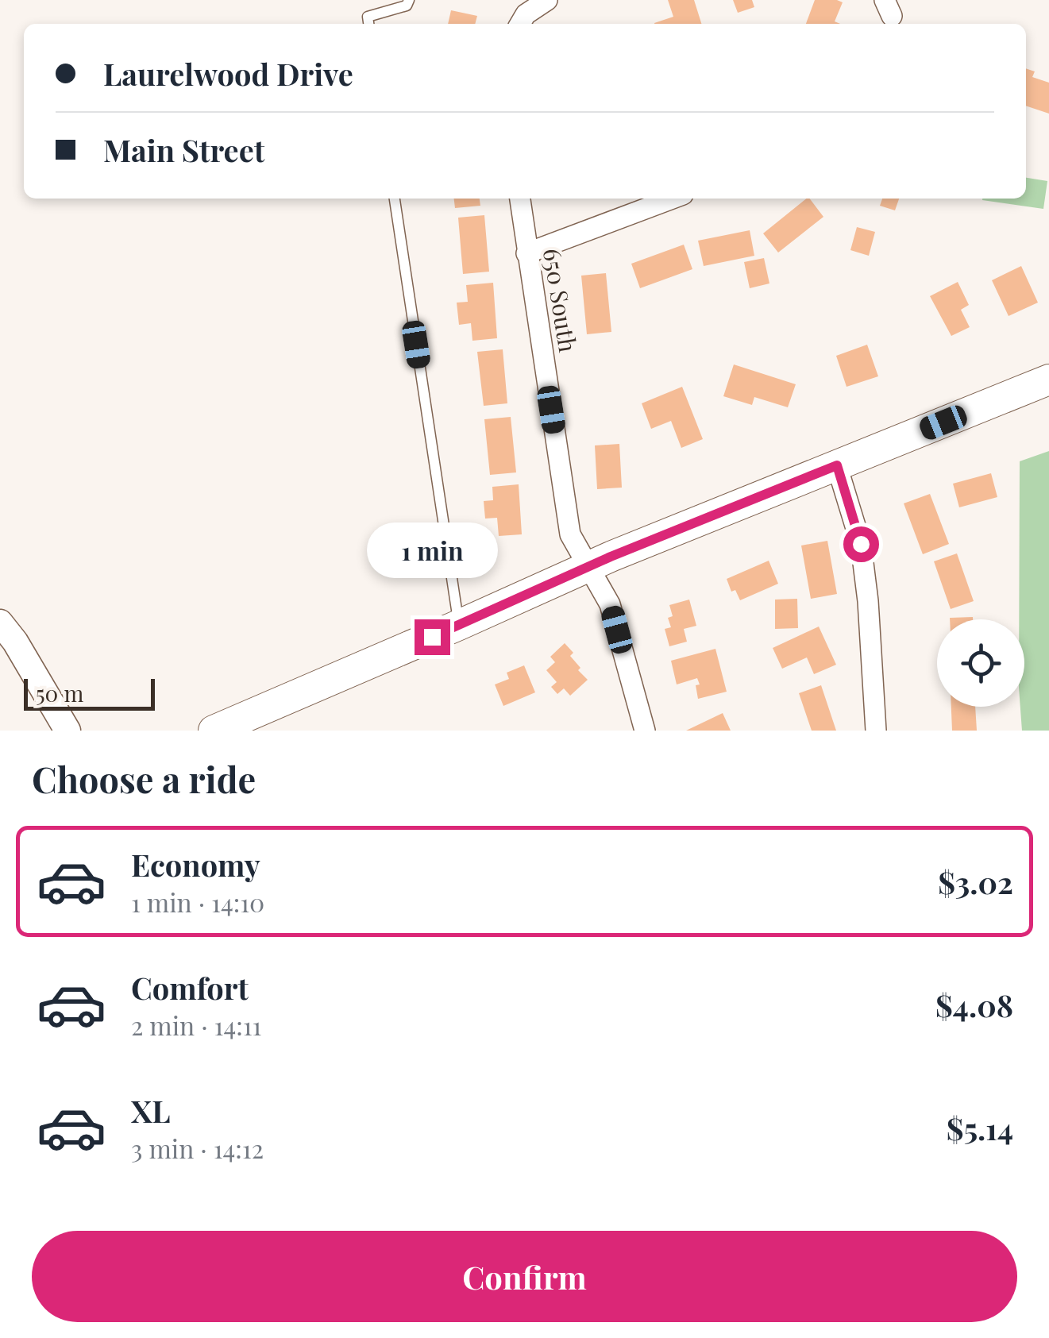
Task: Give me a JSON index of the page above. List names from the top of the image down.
{
  "streets": {
    "street": ["650 South"]
  },
  "scale_bar": "50 m",
  "page": {
    "banner": ["Laurelwood Drive", "Main Street"],
    "bubble": "1 min",
    "scale": "50 m",
    "heading": "Choose a ride",
    "list": [
      {
        "name": "Economy",
        "note": "1 min · 14:10",
        "value": "$3.02"
      },
      {
        "name": "Comfort",
        "note": "2 min · 14:11",
        "value": "$4.08"
      },
      {
        "name": "XL",
        "note": "3 min · 14:12",
        "value": "$5.14"
      }
    ],
    "buttons": "Confirm"
  }
}
